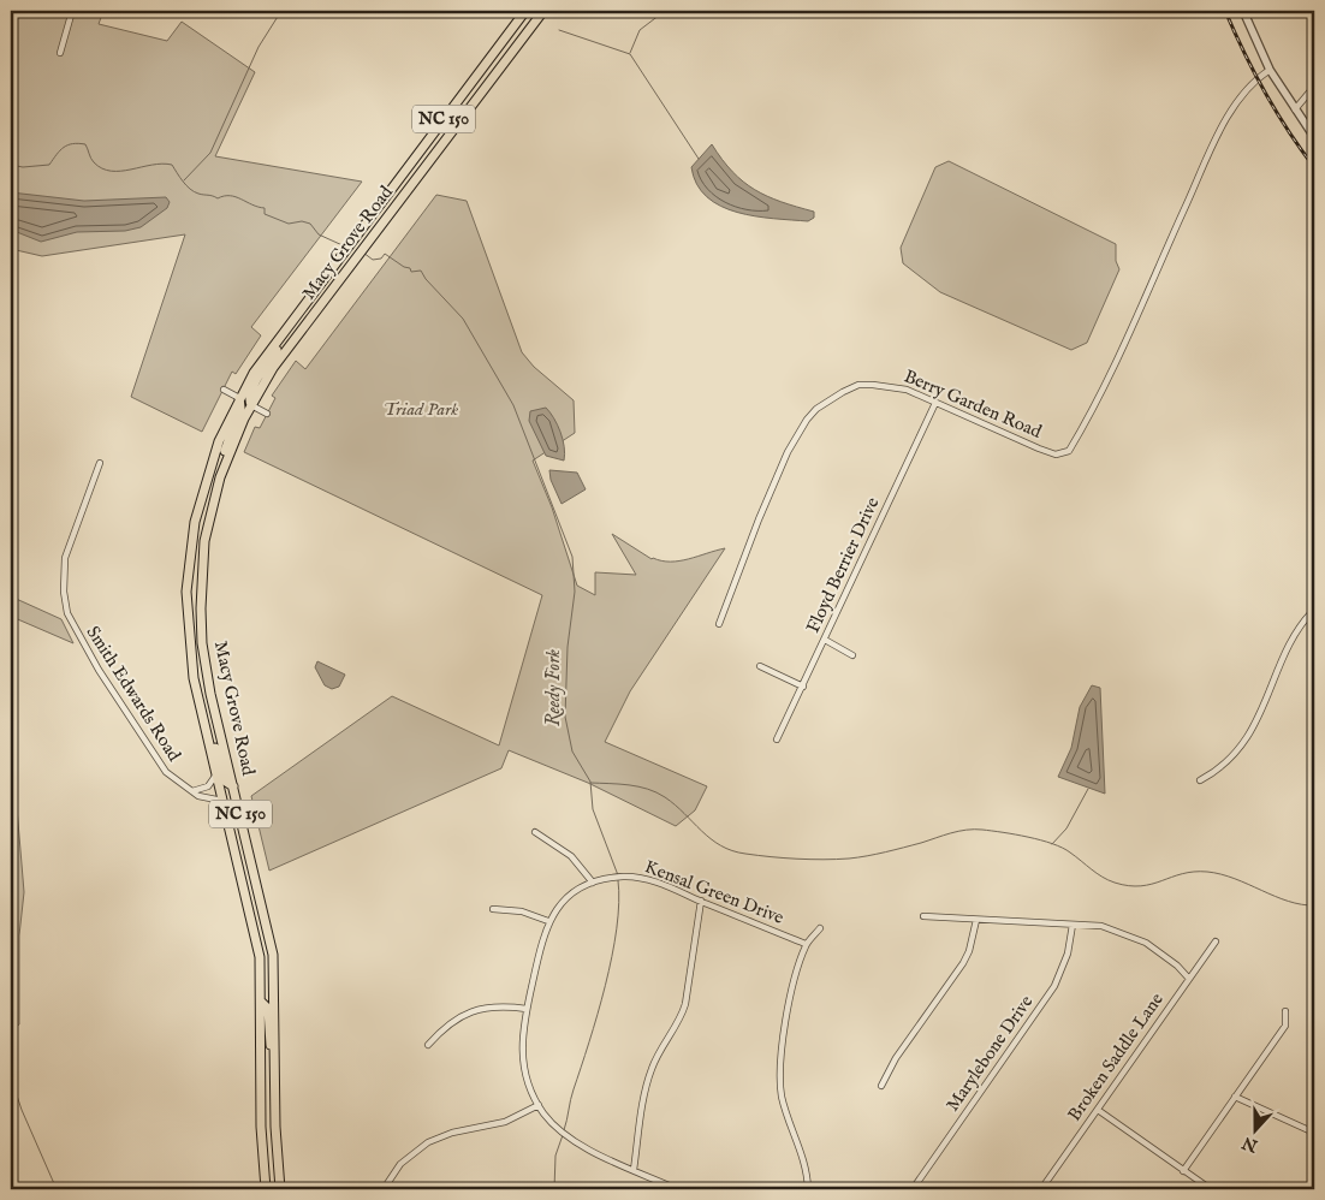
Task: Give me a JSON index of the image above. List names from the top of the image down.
{
  "streets": {
    "main road": ["NC 150", "Macy Grove Road"],
    "street": [
      "Berry Garden Road",
      "Floyd Berrier Drive",
      "Smith Edwards Road",
      "Kensal Green Drive",
      "Marylebone Drive",
      "Broken Saddle Lane"
    ]
  },
  "crossings": [
    ["Macy Grove Road", "Smith Edwards Road"],
    ["Berry Garden Road", "Floyd Berrier Drive"]
  ],
  "water": ["Reedy Fork"],
  "parks": ["Triad Park"],
  "north": "bottom"
}
